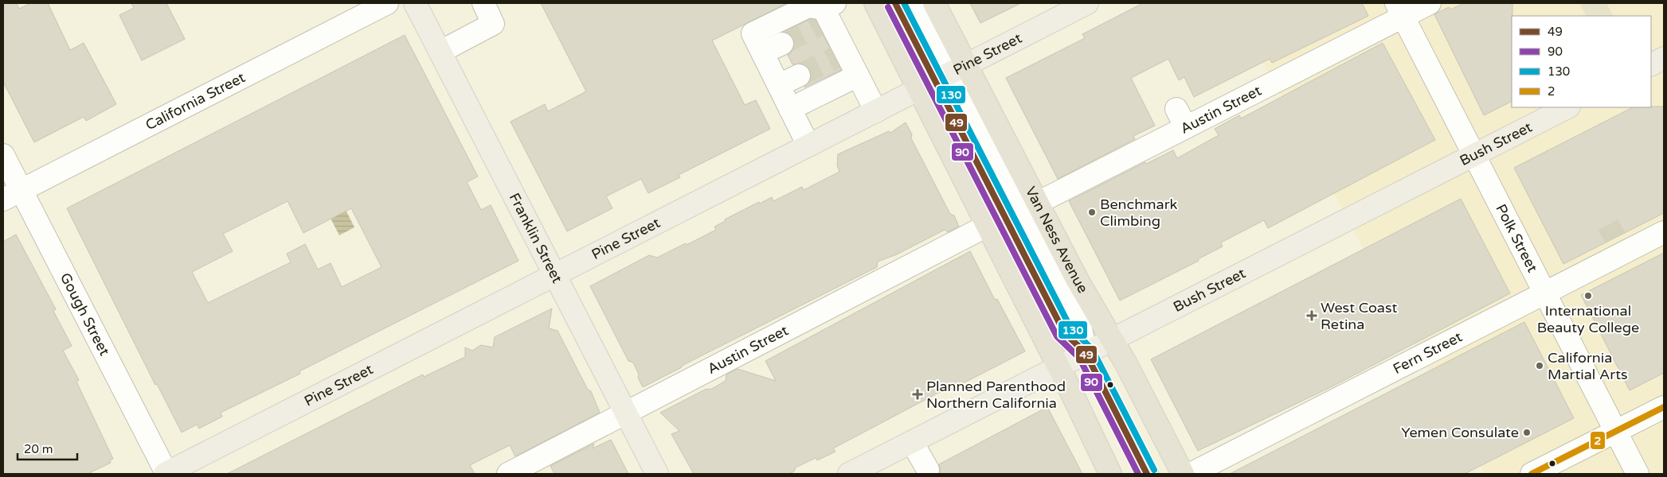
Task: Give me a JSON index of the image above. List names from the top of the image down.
{
  "streets": {
    "highway": ["Van Ness Avenue"],
    "main road": ["Pine Street", "Bush Street", "Franklin Street"],
    "street": [
      "California Street",
      "Austin Street",
      "Polk Street",
      "Gough Street",
      "Fern Street"
    ]
  },
  "crossings": [
    ["Pine Street", "Franklin Street"],
    ["Pine Street", "Van Ness Avenue"],
    ["Pine Street", "Gough Street"],
    ["California Street", "Gough Street"],
    ["Austin Street", "Franklin Street"],
    ["Austin Street", "Polk Street"],
    ["Austin Street", "Van Ness Avenue"],
    ["Bush Street", "Polk Street"],
    ["Bush Street", "Van Ness Avenue"],
    ["Polk Street", "Fern Street"]
  ],
  "places": {
    "other": [
      "Benchmark Climbing",
      "International Beauty College",
      "California Martial Arts",
      "Yemen Consulate"
    ],
    "health": ["West Coast Retina", "Planned Parenthood Northern California"]
  },
  "lines": [
    "transit line 49",
    "transit line 130",
    "transit line 90",
    "transit line 2"
  ],
  "legend": [
    "49",
    "90",
    "130",
    "2"
  ],
  "scale_bar": "20 m"
}
